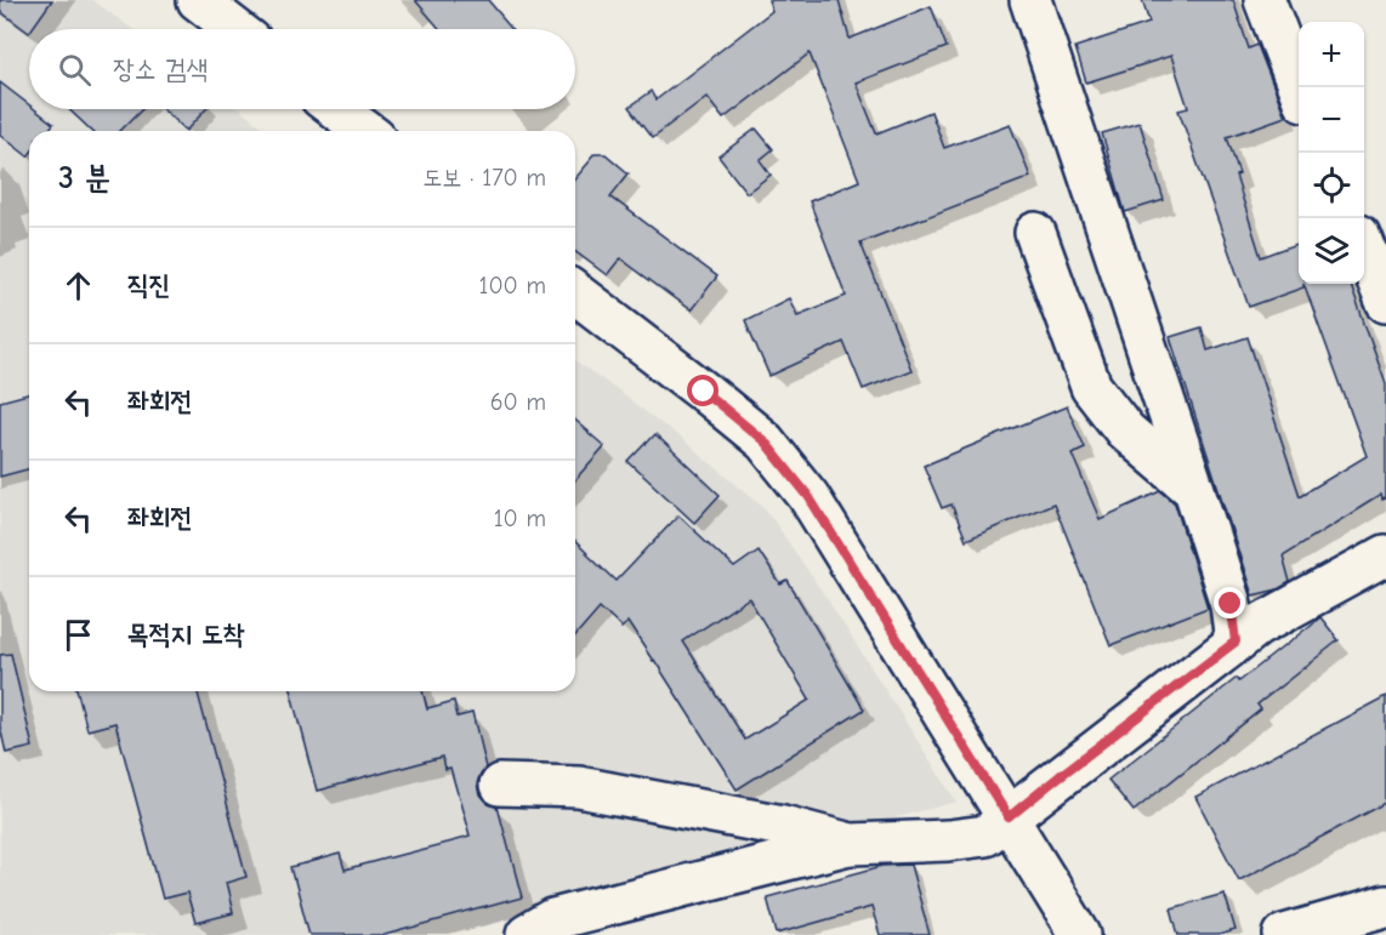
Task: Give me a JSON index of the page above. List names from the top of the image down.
{
  "page": {
    "map_buttons": ["+", "−"],
    "search": "장소 검색",
    "heading": ["3 분", "도보 · 170 m"],
    "list": [
      ["직진", "100 m"],
      ["좌회전", "60 m"],
      ["좌회전", "10 m"],
      "목적지 도착"
    ]
  }
}
